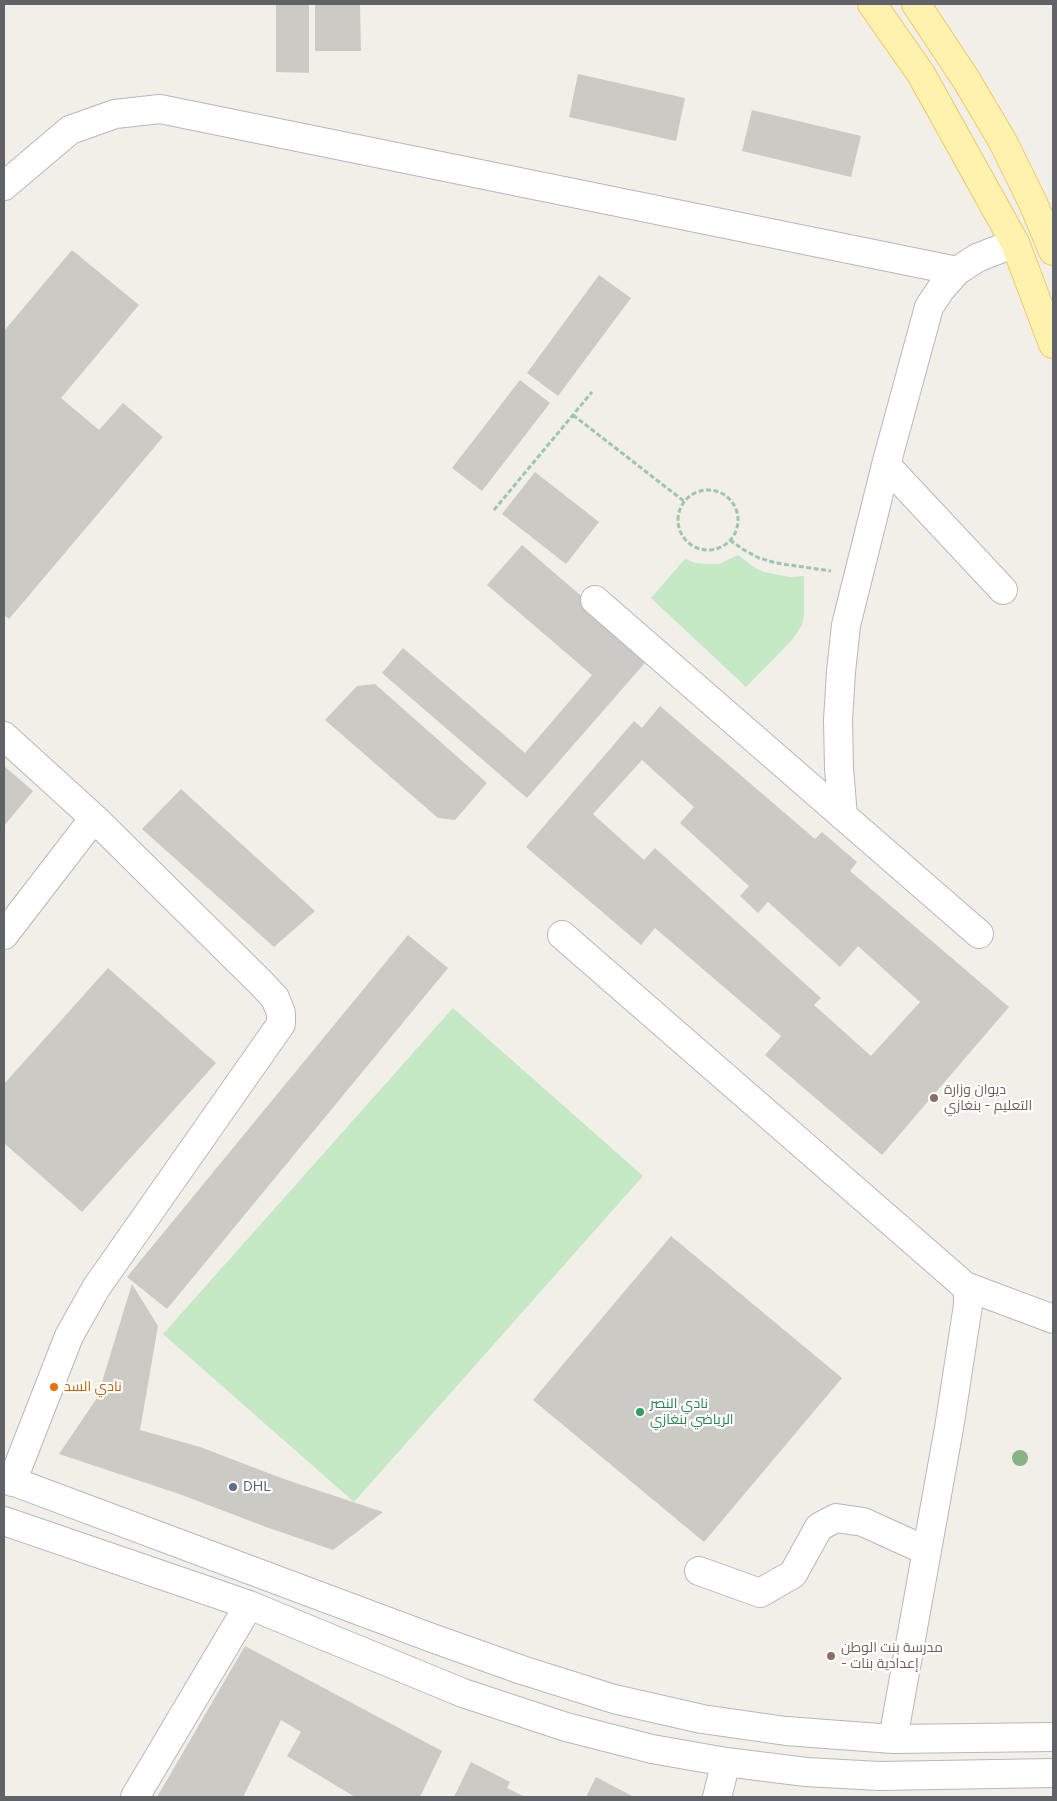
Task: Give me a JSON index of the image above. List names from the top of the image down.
{
  "places": [
    "ديوان وزارة التعليم - بنغازي",
    "نادي السد",
    "نادي النصر الرياضي بنغازي",
    "DHL",
    "مدرسة بنت الوطن - إعدادية بنات"
  ]
}
